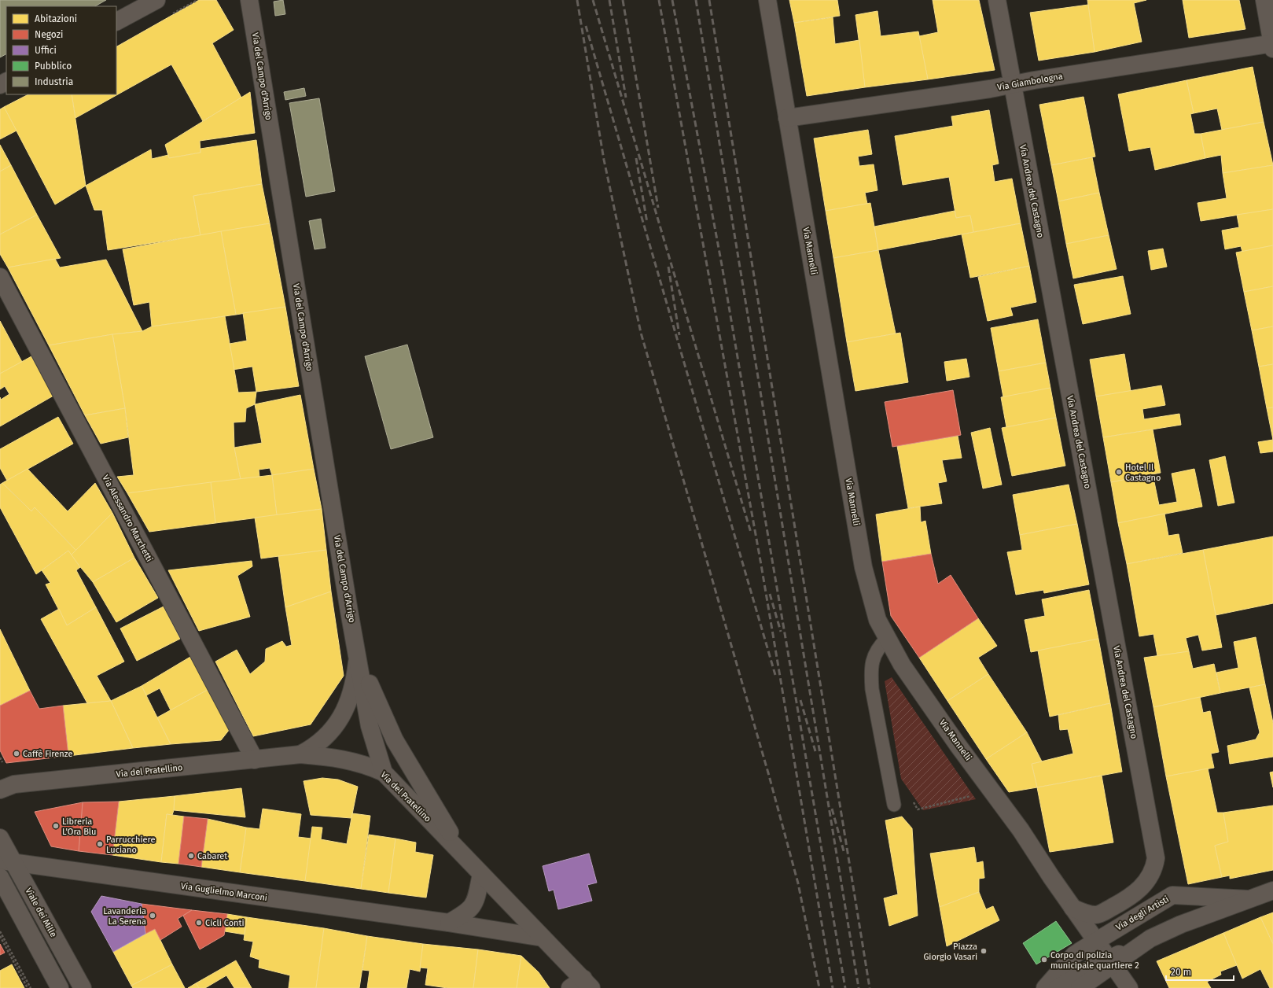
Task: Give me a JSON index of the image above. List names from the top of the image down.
{
  "streets": {
    "street": [
      "Via del Campo d'Arrigo",
      "Via Giambologna",
      "Via Andrea del Castagno",
      "Via Mannelli",
      "Via Alessandro Marchetti",
      "Via del Pratellino",
      "Via Guglielmo Marconi",
      "Viale dei Mille",
      "Via degli Artisti"
    ]
  },
  "crossings": [
    ["Via del Campo d'Arrigo", "Via del Pratellino"],
    ["Via Giambologna", "Via Andrea del Castagno"],
    ["Via Giambologna", "Via Mannelli"],
    ["Via Andrea del Castagno", "Via Mannelli"],
    ["Via Mannelli", "Via degli Artisti"],
    ["Via Alessandro Marchetti", "Via del Pratellino"],
    ["Via del Pratellino", "Via Guglielmo Marconi"],
    ["Via Guglielmo Marconi", "Viale dei Mille"]
  ],
  "places": [
    "Hotel Il Castagno",
    "Caffè Firenze",
    "Libreria L'Ora Blu",
    "Parrucchiere Luciano",
    "Cabaret",
    "Lavanderia La Serena",
    "Cicli Conti",
    "Piazza Giorgio Vasari",
    "Corpo di polizia municipale quartiere 2"
  ],
  "legend": [
    "Abitazioni",
    "Negozi",
    "Uffici",
    "Pubblico",
    "Industria"
  ],
  "scale_bar": "20 m"
}
